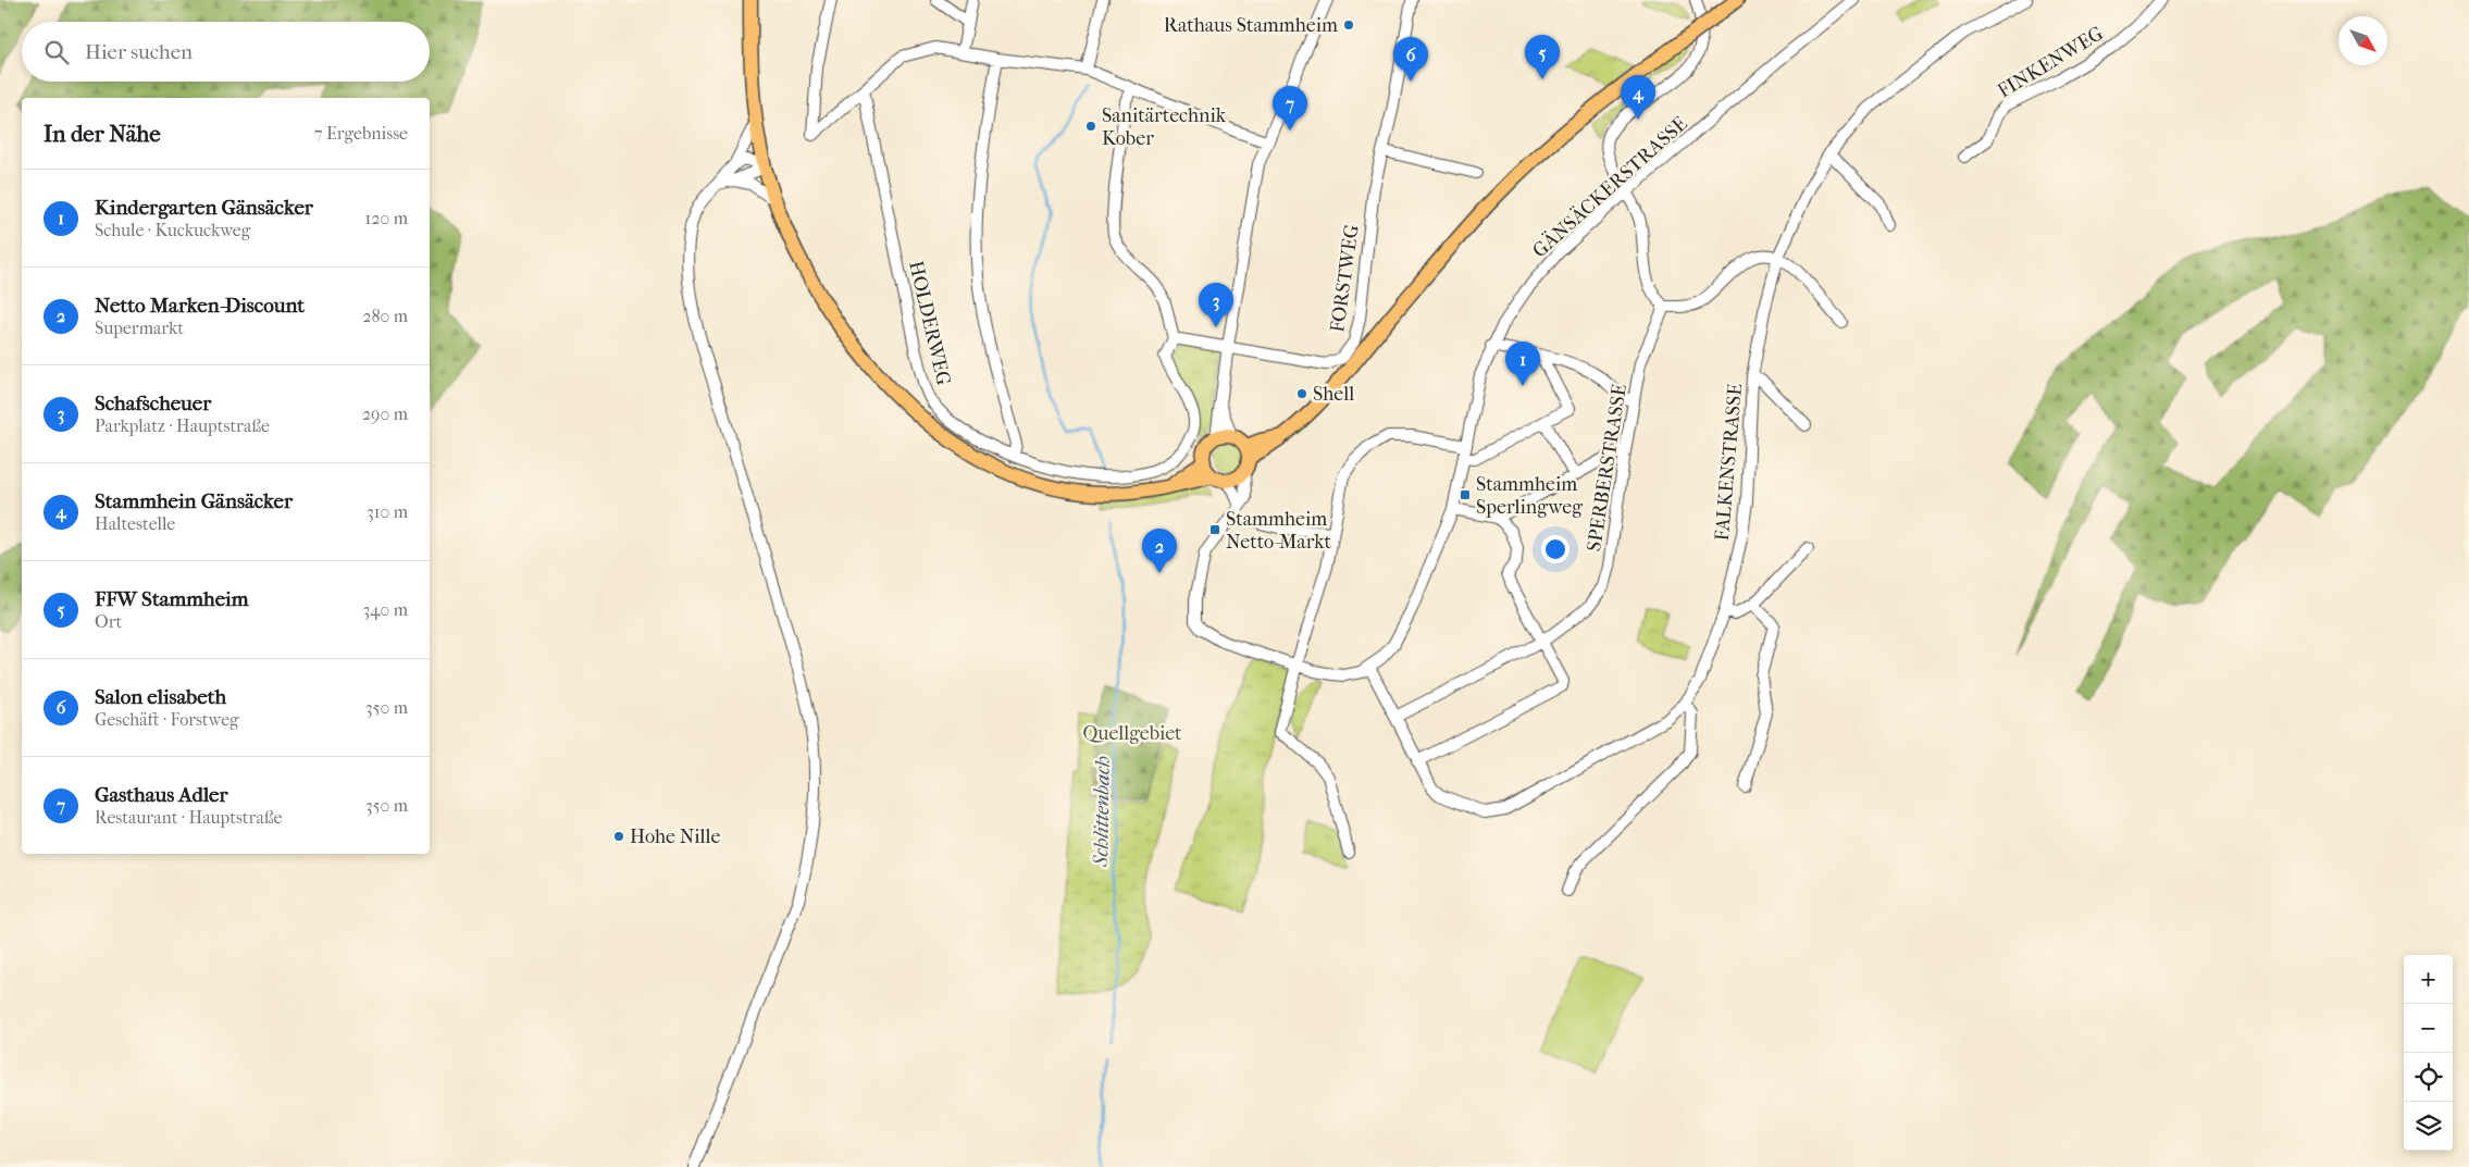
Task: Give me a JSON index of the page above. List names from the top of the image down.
{
  "streets": {
    "street": [
      "FINKENWEG",
      "GÄNSÄCKERSTRASSE",
      "FORSTWEG",
      "HOLDERWEG",
      "FALKENSTRASSE",
      "SPERBERSTRASSE"
    ]
  },
  "crossings": [
    ["GÄNSÄCKERSTRASSE", "FALKENSTRASSE"],
    ["FORSTWEG", "HOLDERWEG"],
    ["FALKENSTRASSE", "SPERBERSTRASSE"]
  ],
  "water": ["Schlittenbach"],
  "parks": ["Quellgebiet"],
  "places": {
    "other": [
      "Rathaus Stammheim",
      "Sanitärtechnik Kober",
      "Shell",
      "Hohe Nille"
    ],
    "transit": ["Stammheim Sperlingweg", "Stammheim Netto-Markt"]
  },
  "north": "bottom right",
  "page": {
    "search": "Hier suchen",
    "pins": [
      "5",
      "6",
      "4",
      "7",
      "3",
      "1",
      "2"
    ],
    "heading": ["In der Nähe", "7 Ergebnisse"],
    "list": [
      {
        "mark": "1",
        "name": "Kindergarten Gänsäcker",
        "note": "Schule · Kuckuckweg",
        "value": "120 m"
      },
      {
        "mark": "2",
        "name": "Netto Marken-Discount",
        "note": "Supermarkt",
        "value": "280 m"
      },
      {
        "mark": "3",
        "name": "Schafscheuer",
        "note": "Parkplatz · Hauptstraße",
        "value": "290 m"
      },
      {
        "mark": "4",
        "name": "Stammhein Gänsäcker",
        "note": "Haltestelle",
        "value": "310 m"
      },
      {
        "mark": "5",
        "name": "FFW Stammheim",
        "note": "Ort",
        "value": "340 m"
      },
      {
        "mark": "6",
        "name": "Salon elisabeth",
        "note": "Geschäft · Forstweg",
        "value": "350 m"
      },
      {
        "mark": "7",
        "name": "Gasthaus Adler",
        "note": "Restaurant · Hauptstraße",
        "value": "350 m"
      }
    ],
    "map_buttons": ["+", "−"]
  }
}
